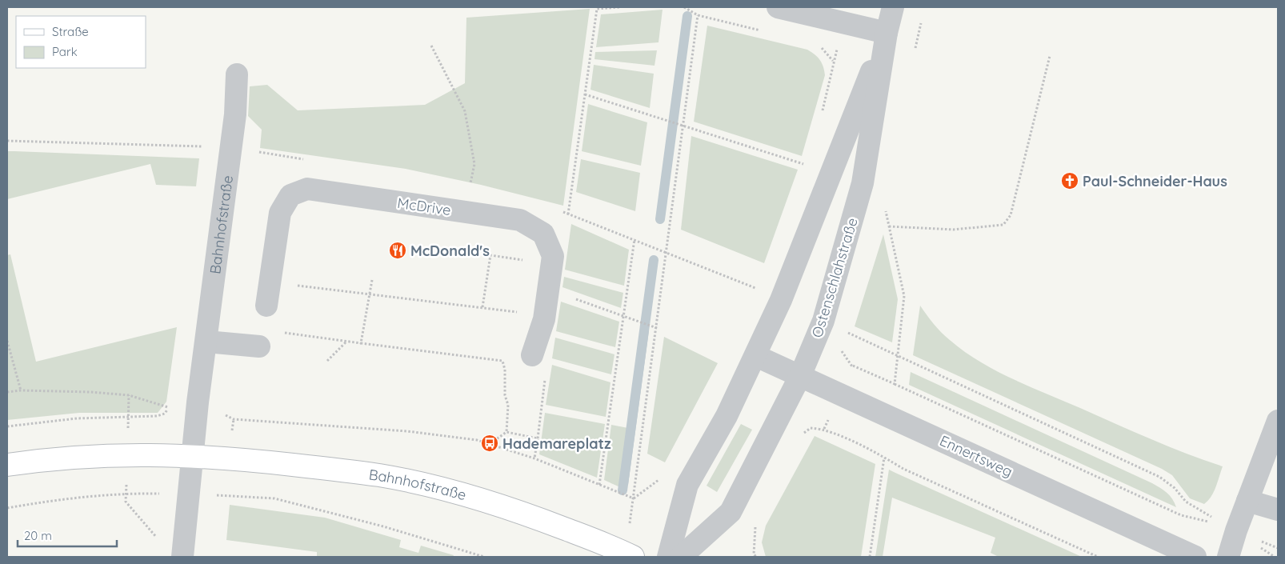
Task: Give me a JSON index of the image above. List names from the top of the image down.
{
  "streets": {
    "main road": ["Bahnhofstraße"],
    "street": ["McDrive", "Ostenschlahstraße", "Ennertsweg"]
  },
  "crossings": [
    ["Ostenschlahstraße", "Ennertsweg"]
  ],
  "places": {
    "church": ["Paul-Schneider-Haus"],
    "restaurant": ["McDonald's"],
    "bus stop": ["Hademareplatz"]
  },
  "legend": ["Straße", "Park"],
  "scale_bar": "20 m"
}
